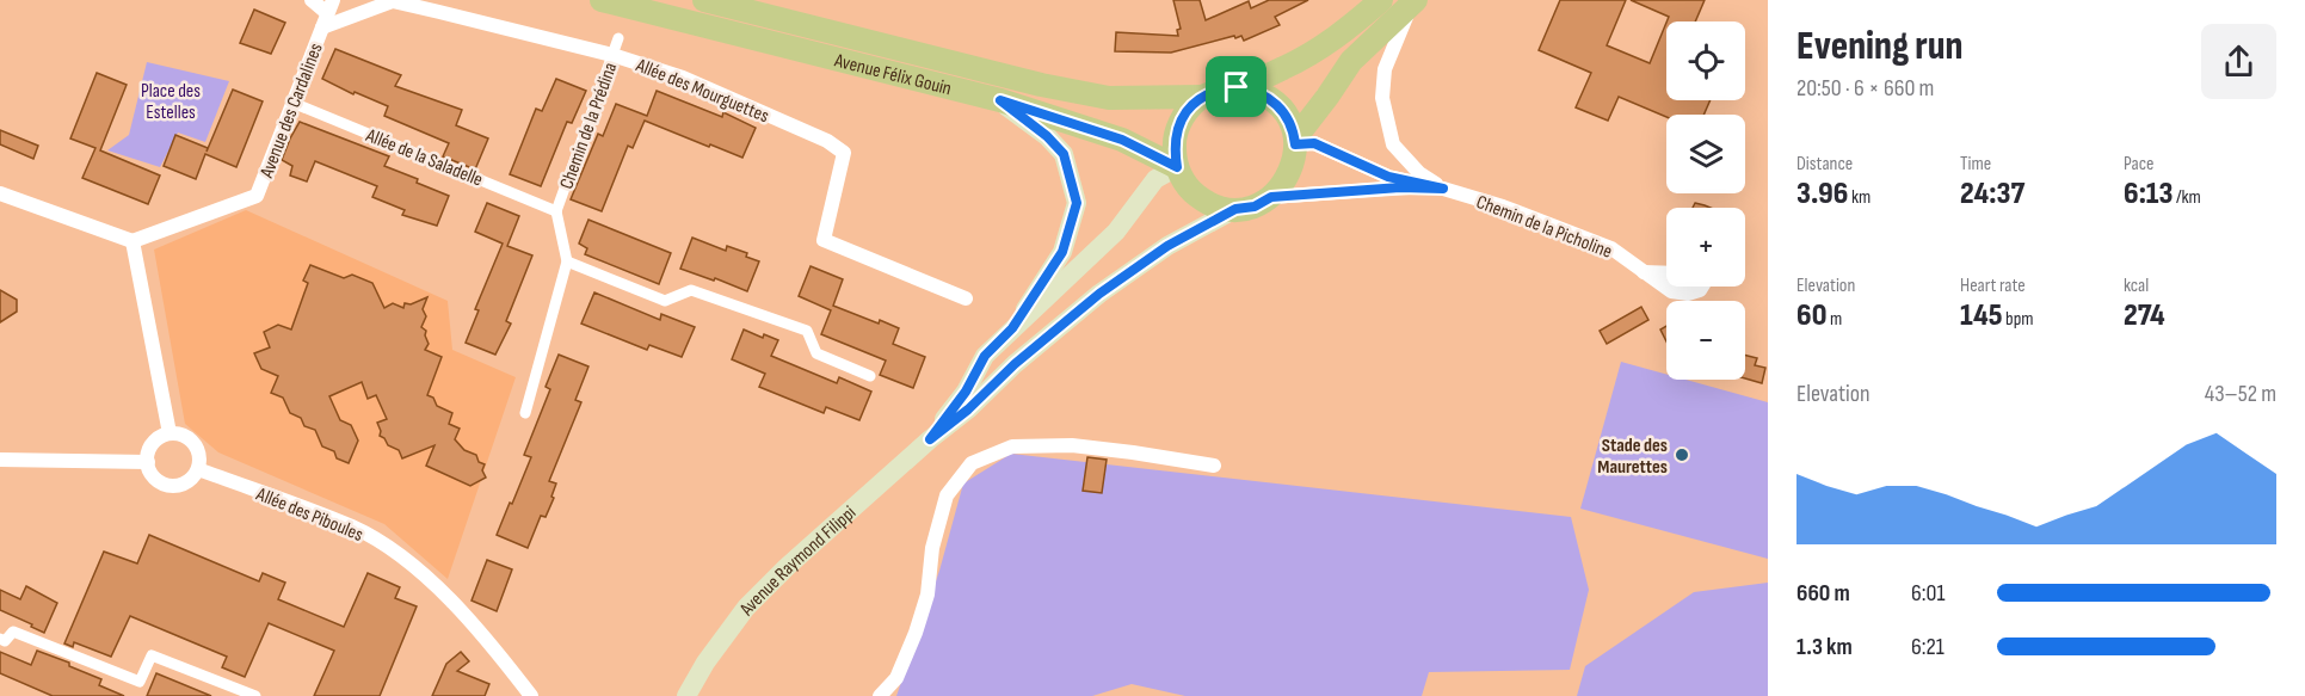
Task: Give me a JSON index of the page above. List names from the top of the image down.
{
  "streets": {
    "main road": ["Avenue Félix Gouin", "Avenue Raymond Filippi"],
    "street": [
      "Allée des Mourguettes",
      "Avenue des Cardalines",
      "Chemin de la Prédina",
      "Allée de la Saladelle",
      "Chemin de la Picholine",
      "Allée des Piboules"
    ]
  },
  "crossings": [
    ["Avenue Félix Gouin", "Chemin de la Picholine"],
    ["Avenue Félix Gouin", "Avenue Raymond Filippi"],
    ["Allée des Mourguettes", "Avenue des Cardalines"],
    ["Allée des Mourguettes", "Chemin de la Prédina"],
    ["Avenue des Cardalines", "Allée de la Saladelle"],
    ["Chemin de la Prédina", "Allée de la Saladelle"],
    ["Chemin de la Picholine", "Avenue Raymond Filippi"]
  ],
  "parks": ["Place des Estelles"],
  "places": ["Stade des Maurettes"],
  "page": {
    "heading": ["Evening run", "20:50 · 6 × 660 m"],
    "map_buttons": ["+", "−"],
    "stats": [
      ["Distance", "3.96 km"],
      ["Time", "24:37"],
      ["Pace", "6:13 /km"],
      ["Elevation", "60 m"],
      ["Heart rate", "145 bpm"],
      ["kcal", "274"]
    ],
    "chart": ["Elevation", "43–52 m"],
    "list": [
      {
        "name": "660 m",
        "note": "6:01"
      },
      {
        "name": "1.3 km",
        "note": "6:21"
      }
    ]
  }
}
